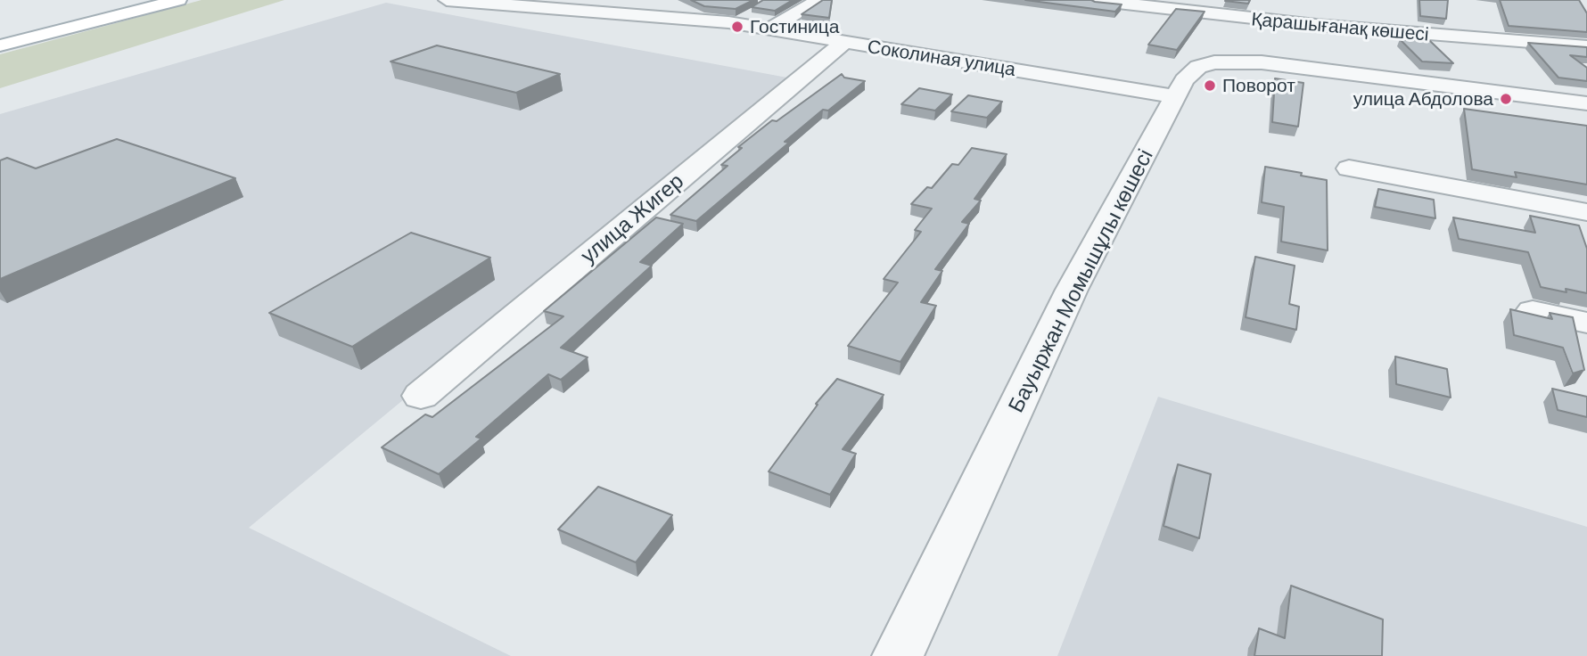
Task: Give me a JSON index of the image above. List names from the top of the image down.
{
  "streets": {
    "street": [
      "Қарашығанақ көшесі",
      "Соколиная улица",
      "улица Жигер",
      "Бауыржан Момышұлы көшесі"
    ]
  },
  "crossings": [
    ["Соколиная улица", "улица Жигер"],
    ["Соколиная улица", "Бауыржан Момышұлы көшесі"]
  ],
  "places": ["Гостиница", "Поворот", "улица Абдолова"]
}
